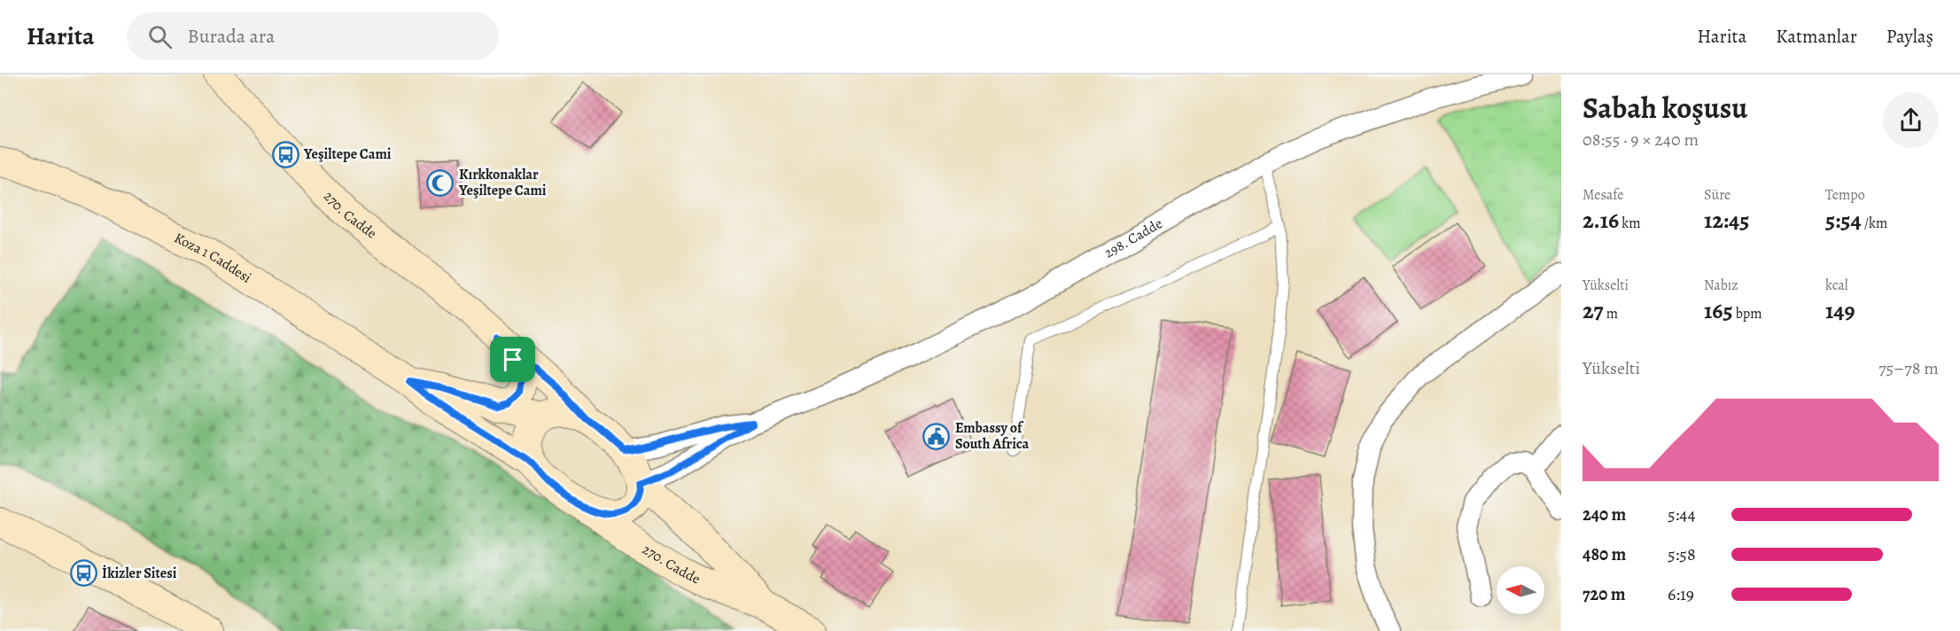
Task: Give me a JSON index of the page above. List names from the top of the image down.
{
  "streets": {
    "main road": ["270. Cadde", "Koza 1 Caddesi"],
    "street": ["298. Cadde"]
  },
  "crossings": [
    ["270. Cadde", "Koza 1 Caddesi"]
  ],
  "places": {
    "bus stop": ["Yeşiltepe Cami", "İkizler Sitesi"],
    "mosque": ["Kırkkonaklar Yeşiltepe Cami"],
    "public building": ["Embassy of South Africa"]
  },
  "north": "left",
  "page": {
    "header": "Harita",
    "search": "Burada ara",
    "nav": ["Harita", "Katmanlar", "Paylaş"],
    "heading": ["Sabah koşusu", "08:55 · 9 × 240 m"],
    "stats": [
      ["Mesafe", "2.16 km"],
      ["Süre", "12:45"],
      ["Tempo", "5:54 /km"],
      ["Yükselti", "27 m"],
      ["Nabız", "165 bpm"],
      ["kcal", "149"]
    ],
    "chart": ["Yükselti", "75–78 m"],
    "list": [
      {
        "name": "240 m",
        "note": "5:44"
      },
      {
        "name": "480 m",
        "note": "5:58"
      },
      {
        "name": "720 m",
        "note": "6:19"
      }
    ]
  }
}
